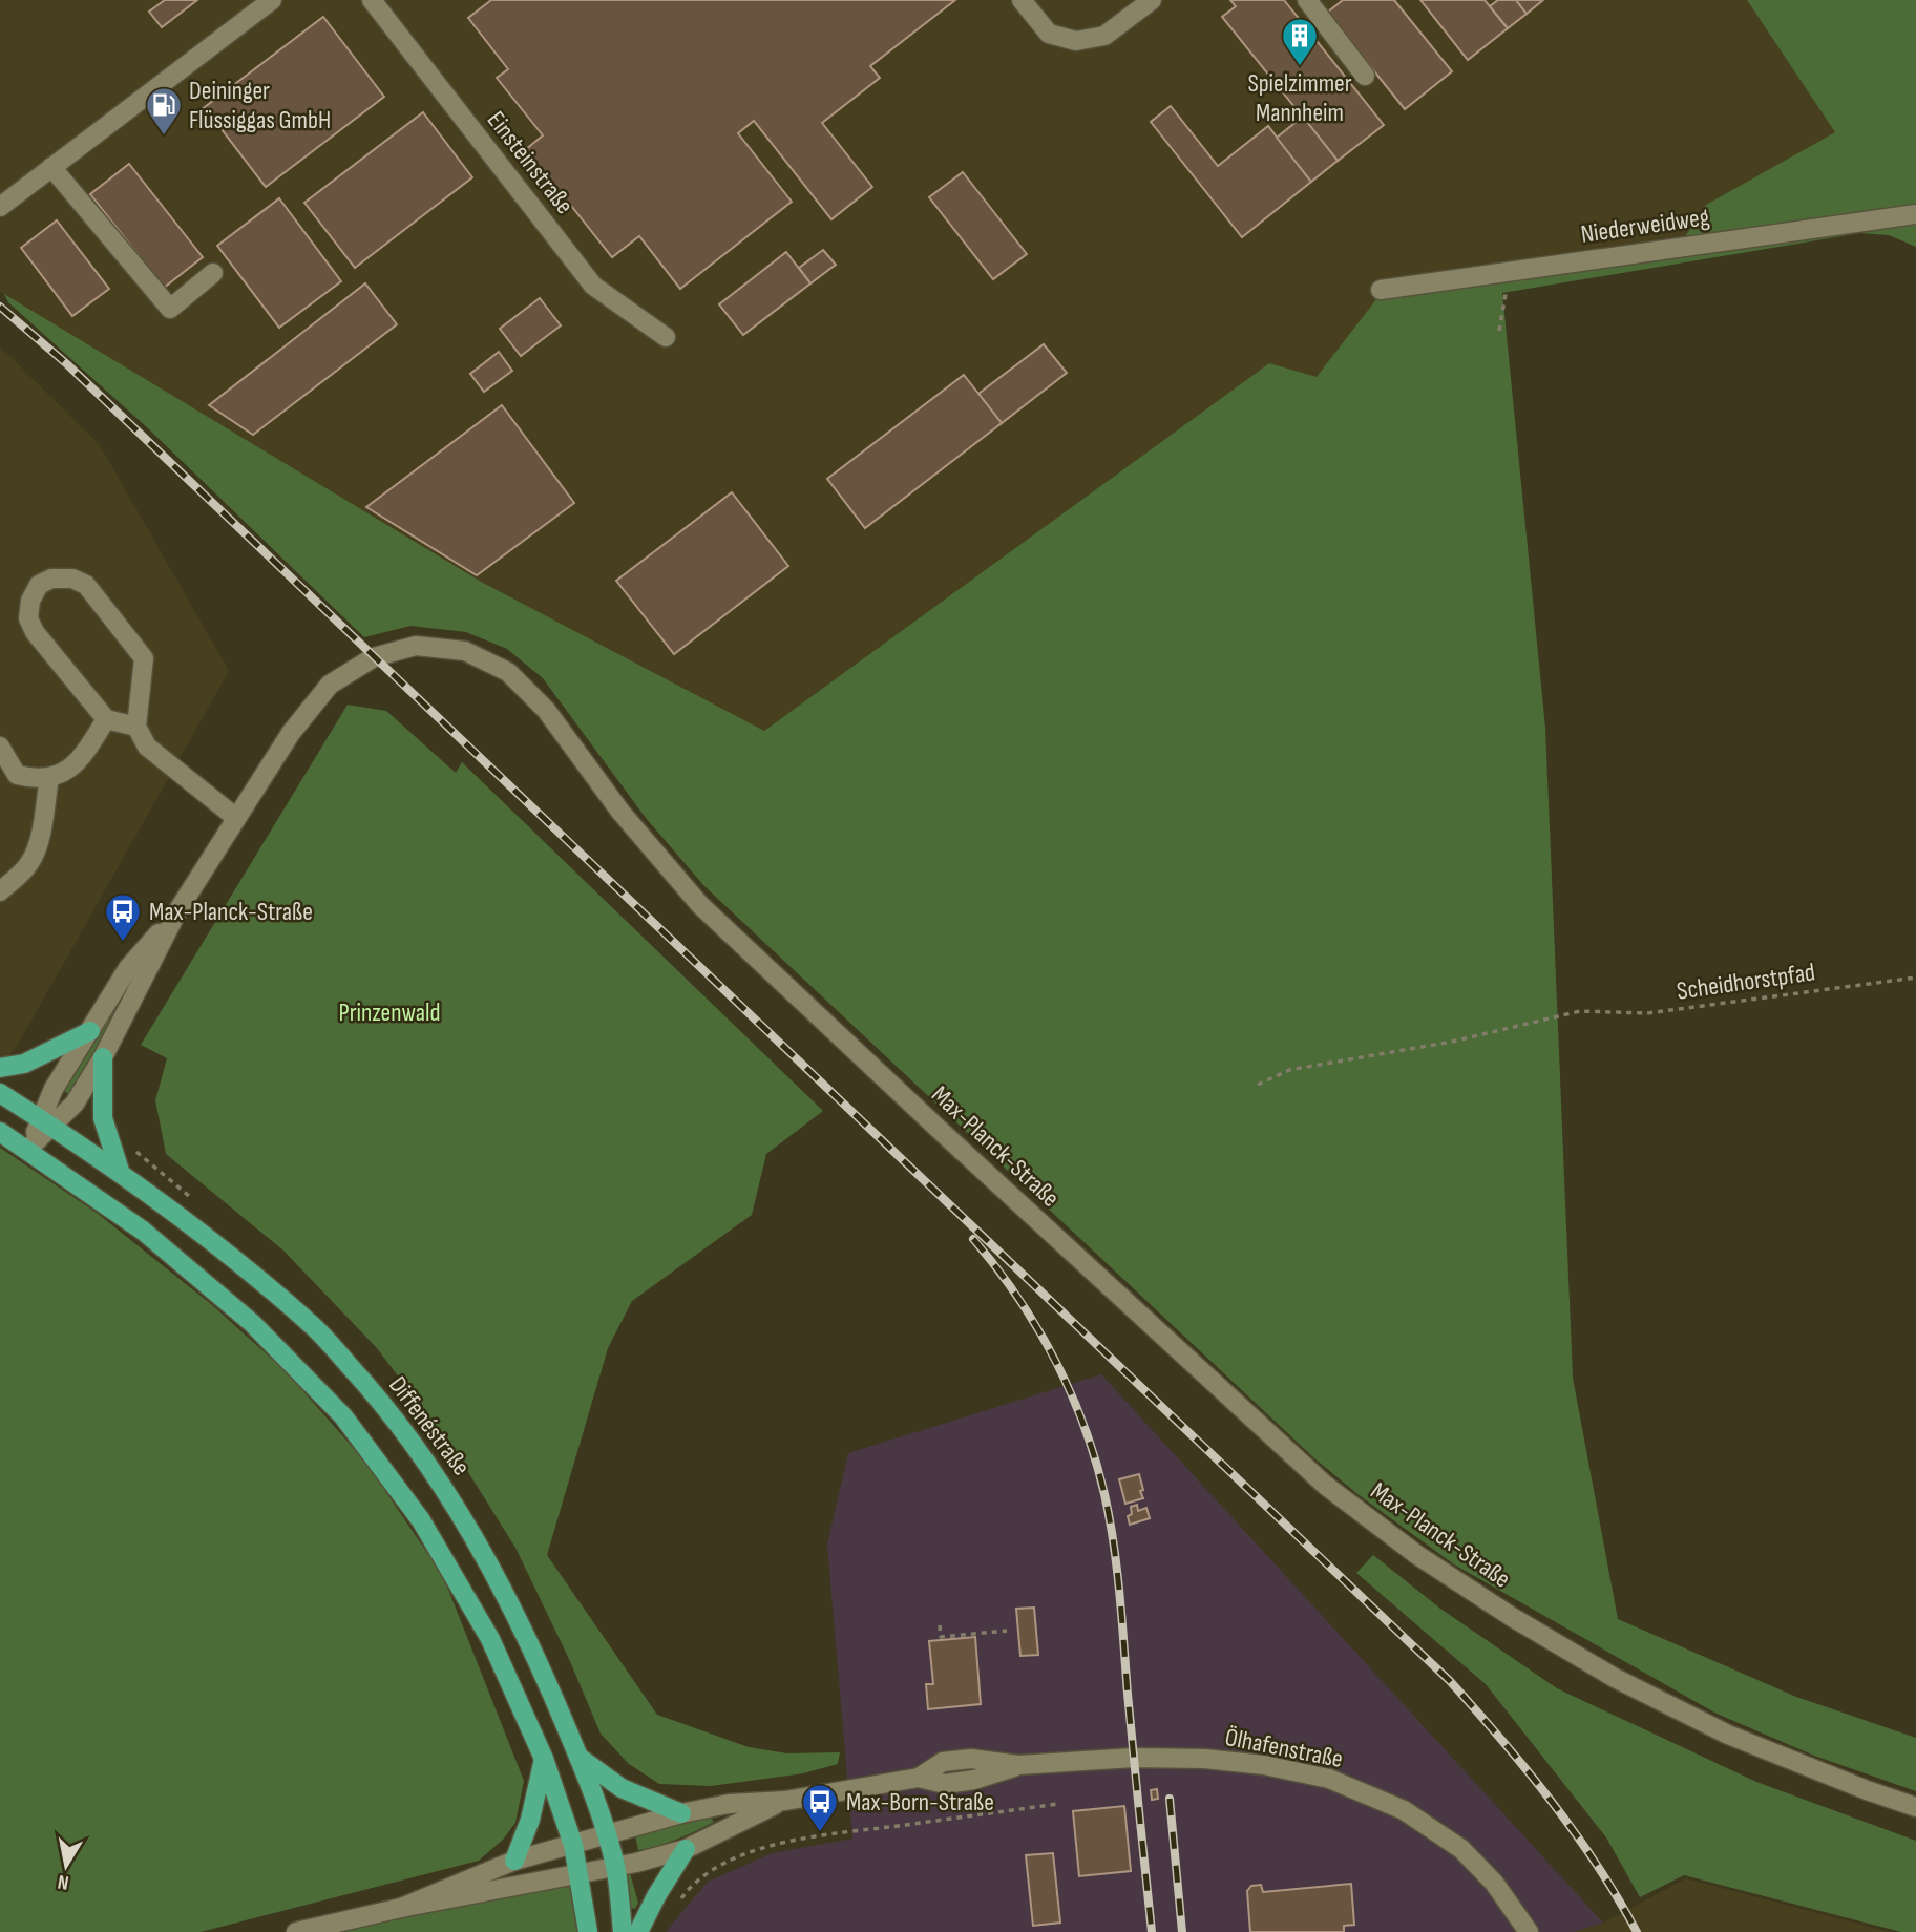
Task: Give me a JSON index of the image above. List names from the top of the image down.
{
  "streets": {
    "main road": ["Diffenéstraße"],
    "street": [
      "Einsteinstraße",
      "Niederweidweg",
      "Max-Planck-Straße",
      "Ölhafenstraße"
    ],
    "path": ["Scheidhorstpfad"]
  },
  "crossings": [
    ["Max-Planck-Straße", "Diffenéstraße"],
    ["Diffenéstraße", "Ölhafenstraße"]
  ],
  "parks": ["Prinzenwald"],
  "places": {
    "building": ["Spielzimmer Mannheim"],
    "fuel station": ["Deininger Flüssiggas GmbH"],
    "bus stop": ["Max-Planck-Straße", "Max-Born-Straße"]
  },
  "north": "bottom"
}
